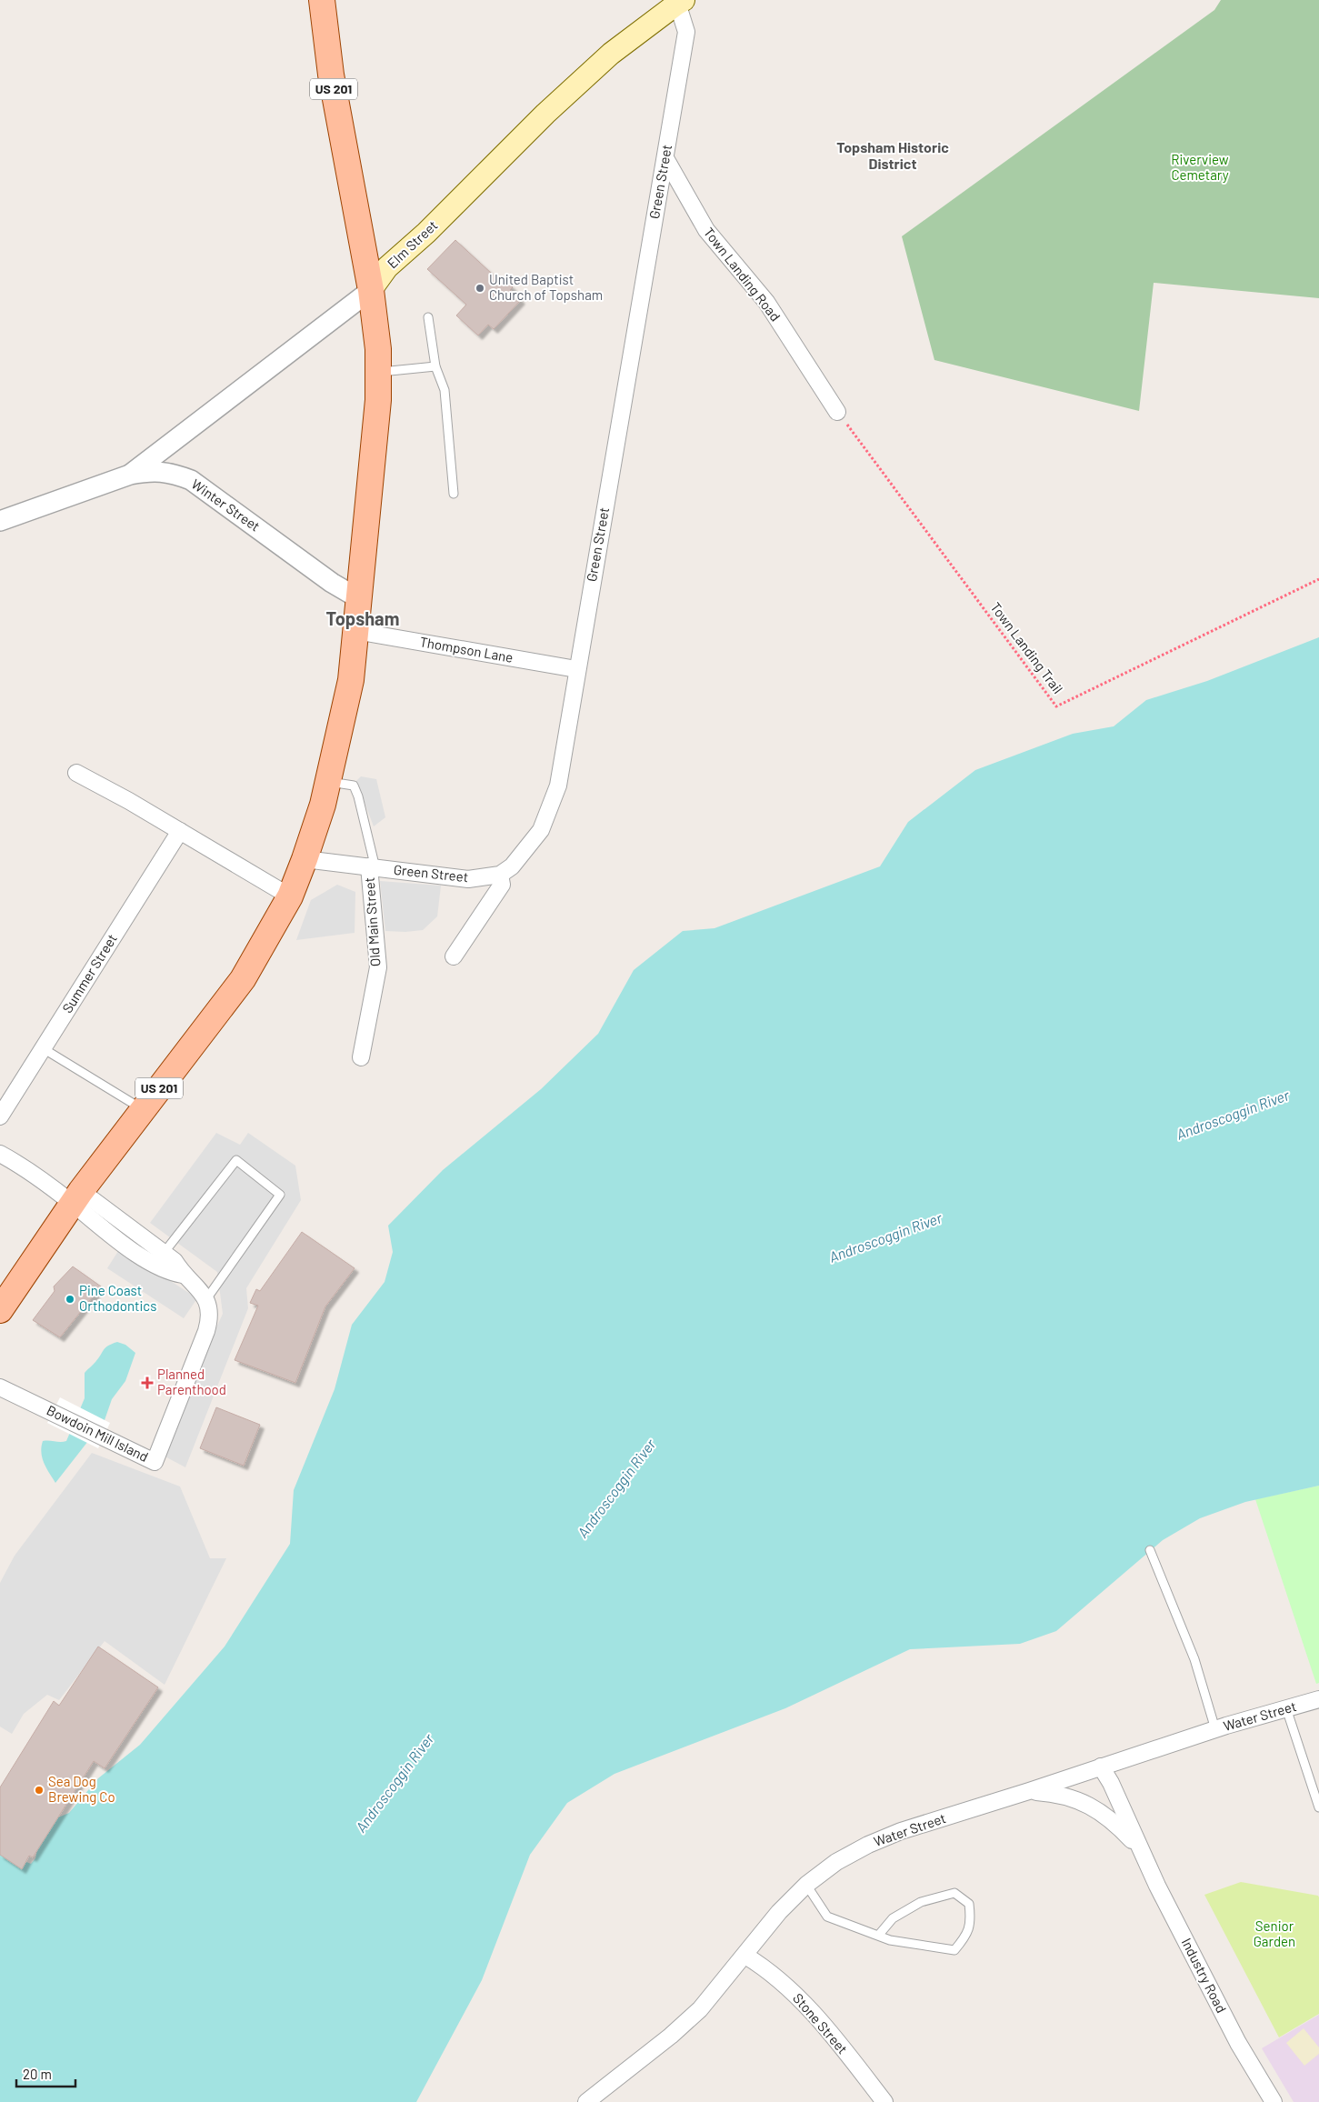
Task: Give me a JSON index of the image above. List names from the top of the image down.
{
  "streets": {
    "main road": ["US 201", "Elm Street"],
    "street": [
      "Green Street",
      "Town Landing Road",
      "Winter Street",
      "Thompson Lane",
      "Old Main Street",
      "Summer Street",
      "Bowdoin Mill Island",
      "Water Street",
      "Industry Road",
      "Stone Street"
    ],
    "path": ["Town Landing Trail"]
  },
  "crossings": [
    ["US 201", "Green Street"],
    ["US 201", "Elm Street"],
    ["US 201", "Winter Street"],
    ["US 201", "Thompson Lane"],
    ["Green Street", "Elm Street"],
    ["Green Street", "Town Landing Road"],
    ["Green Street", "Thompson Lane"],
    ["Green Street", "Old Main Street"],
    ["Elm Street", "Winter Street"],
    ["Town Landing Road", "Town Landing Trail"],
    ["Water Street", "Industry Road"],
    ["Water Street", "Stone Street"]
  ],
  "districts": ["Topsham Historic District", "Topsham"],
  "water": ["Androscoggin River"],
  "parks": ["Riverview Cemetary", "Senior Garden"],
  "places": {
    "other": ["United Baptist Church of Topsham", "Pine Coast Orthodontics", "Sea Dog Brewing Co"],
    "health": ["Planned Parenthood"]
  },
  "scale_bar": "20 m"
}
